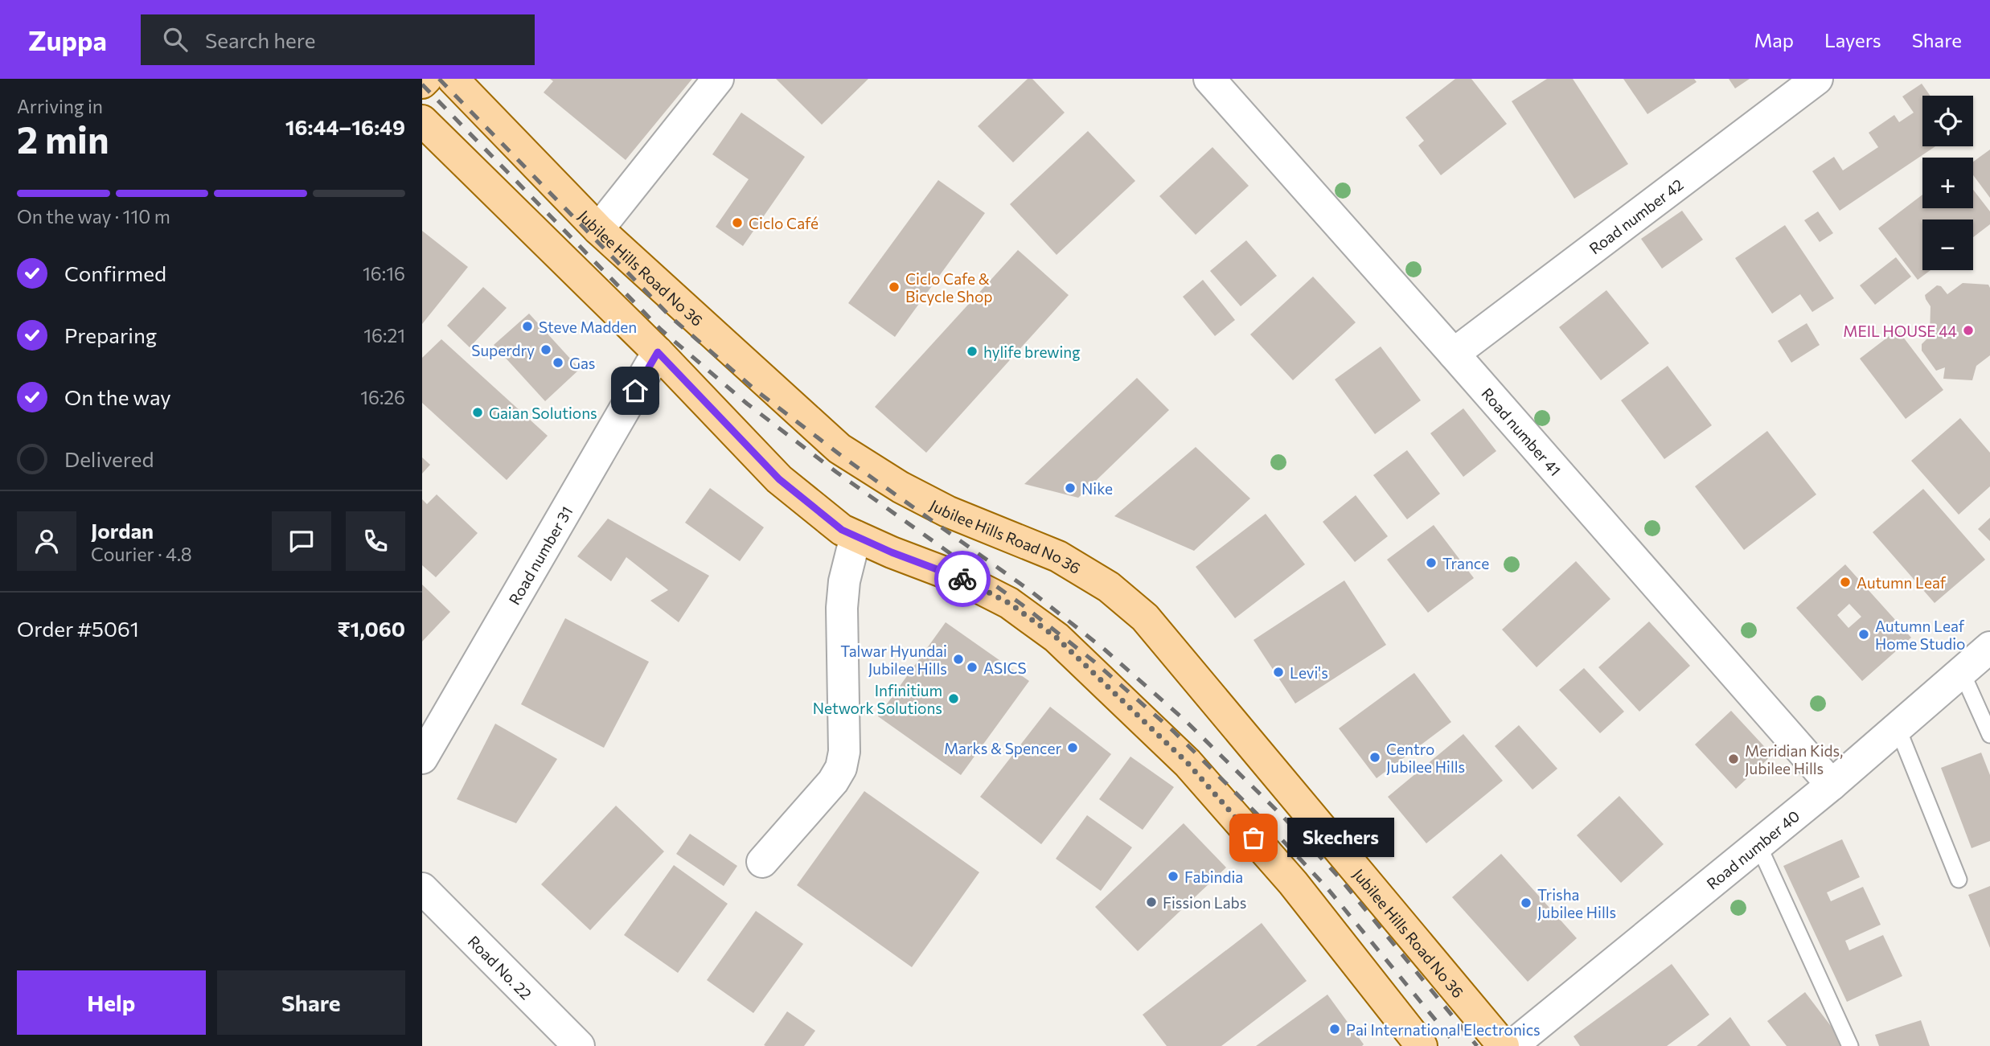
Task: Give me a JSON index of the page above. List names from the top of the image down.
{
  "streets": {
    "main road": ["Jubilee Hills Road No 36"],
    "street": [
      "Road number 42",
      "Road number 41",
      "Road number 31",
      "Road number 40",
      "Road No. 22"
    ]
  },
  "crossings": [
    ["Road number 42", "Road number 41"],
    ["Road number 41", "Road number 40"]
  ],
  "places": [
    "Ciclo Café",
    "Ciclo Cafe & Bicycle Shop",
    "Steve Madden",
    "MEIL HOUSE 44",
    "Superdry",
    "hylife brewing",
    "Gas",
    "Gaian Solutions",
    "Nike",
    "Trance",
    "Autumn Leaf",
    "Autumn Leaf Home Studio",
    "Talwar Hyundai Jubilee Hills",
    "ASICS",
    "Levi's",
    "Infinitium Network Solutions",
    "Marks & Spencer",
    "Centro Jubilee Hills",
    "Meridian Kids, Jubilee Hills",
    "Skechers",
    "Fabindia",
    "Fission Labs",
    "Trisha Jubilee Hills",
    "Pai International Electronics"
  ],
  "page": {
    "header": "Zuppa",
    "search": "Search here",
    "nav": ["Map", "Layers", "Share"],
    "heading": ["2 min", "Arriving in", "16:44–16:49"],
    "panel": [
      "Jordan",
      "Courier · 4.8",
      "Order #5061",
      "₹1,060"
    ],
    "map_buttons": ["+", "−"],
    "bar": "On the way · 110 m",
    "list": [
      ["Confirmed", "16:16"],
      ["Preparing", "16:21"],
      ["On the way", "16:26"],
      "Delivered"
    ],
    "bubble": "Skechers",
    "buttons": ["Help", "Share"]
  }
}
